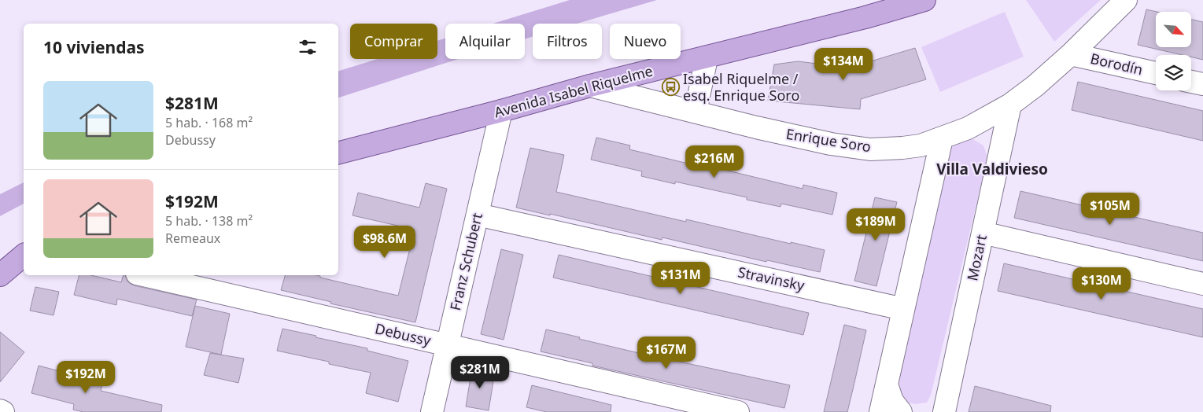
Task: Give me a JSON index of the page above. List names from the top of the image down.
{
  "streets": {
    "main road": ["Avenida Isabel Riquelme"],
    "street": [
      "Borodín",
      "Enrique Soro",
      "Mozart",
      "Franz Schubert",
      "Stravinsky",
      "Debussy"
    ]
  },
  "crossings": [
    ["Borodín", "Enrique Soro"],
    ["Avenida Isabel Riquelme", "Enrique Soro"],
    ["Avenida Isabel Riquelme", "Franz Schubert"],
    ["Enrique Soro", "Mozart"],
    ["Franz Schubert", "Stravinsky"],
    ["Franz Schubert", "Debussy"]
  ],
  "districts": ["Villa Valdivieso"],
  "places": {
    "bus stop": ["Isabel Riquelme / esq. Enrique Soro"]
  },
  "north": "bottom right",
  "page": {
    "chip": [
      "Comprar",
      "Alquilar",
      "Filtros",
      "Nuevo"
    ],
    "heading": "10 viviendas",
    "price": [
      "$134M",
      "$216M",
      "$105M",
      "$189M",
      "$98.6M",
      "$131M",
      "$130M",
      "$167M",
      "$281M",
      "$192M"
    ],
    "list": [
      {
        "name": "$281M",
        "note": "5 hab. · 168 m² · Debussy"
      },
      {
        "name": "$192M",
        "note": "5 hab. · 138 m² · Remeaux"
      }
    ]
  }
}
